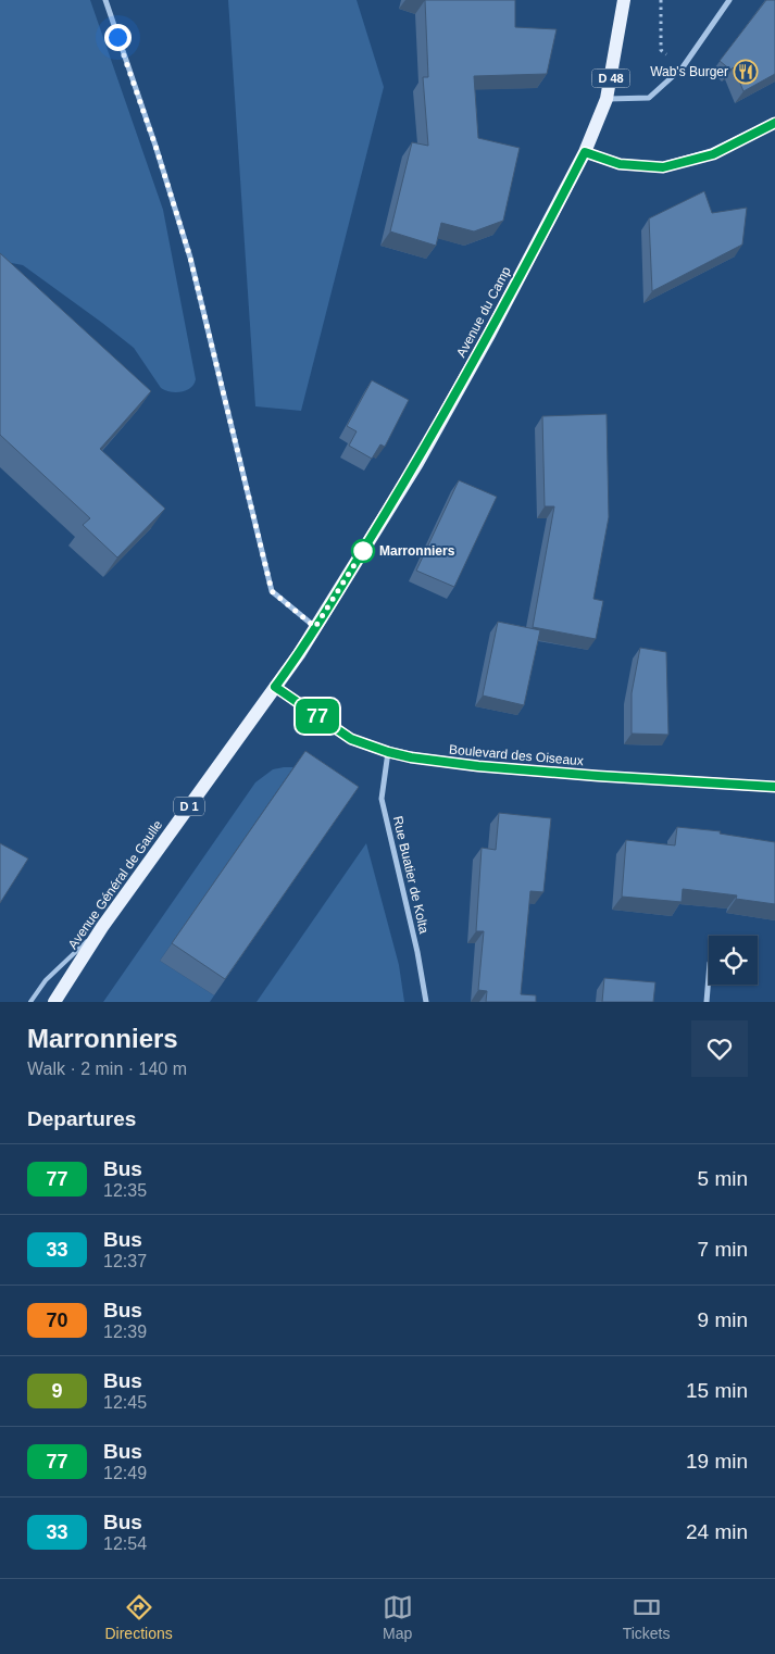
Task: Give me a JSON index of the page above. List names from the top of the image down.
{
  "streets": {
    "main road": [
      "D 48",
      "Avenue du Camp",
      "D 1",
      "Avenue Général de Gaulle"
    ],
    "street": ["Boulevard des Oiseaux", "Rue Buatier de Kolta"]
  },
  "crossings": [
    ["D 48", "Avenue du Camp"],
    ["Avenue du Camp", "Avenue Général de Gaulle"],
    ["Boulevard des Oiseaux", "Rue Buatier de Kolta"],
    ["Boulevard des Oiseaux", "Avenue Général de Gaulle"]
  ],
  "places": {
    "restaurant": ["Wab's Burger"],
    "other": ["Marronniers"]
  },
  "lines": ["bus line 77"],
  "page": {
    "on_map": "77",
    "heading": [
      ["Marronniers", "Walk · 2 min · 140 m"],
      "Departures"
    ],
    "list": [
      {
        "mark": "77",
        "name": "Bus",
        "note": "12:35",
        "value": "5 min"
      },
      {
        "mark": "33",
        "name": "Bus",
        "note": "12:37",
        "value": "7 min"
      },
      {
        "mark": "70",
        "name": "Bus",
        "note": "12:39",
        "value": "9 min"
      },
      {
        "mark": "9",
        "name": "Bus",
        "note": "12:45",
        "value": "15 min"
      },
      {
        "mark": "77",
        "name": "Bus",
        "note": "12:49",
        "value": "19 min"
      },
      {
        "mark": "33",
        "name": "Bus",
        "note": "12:54",
        "value": "24 min"
      }
    ],
    "tabs": ["Directions", "Map", "Tickets"]
  }
}
